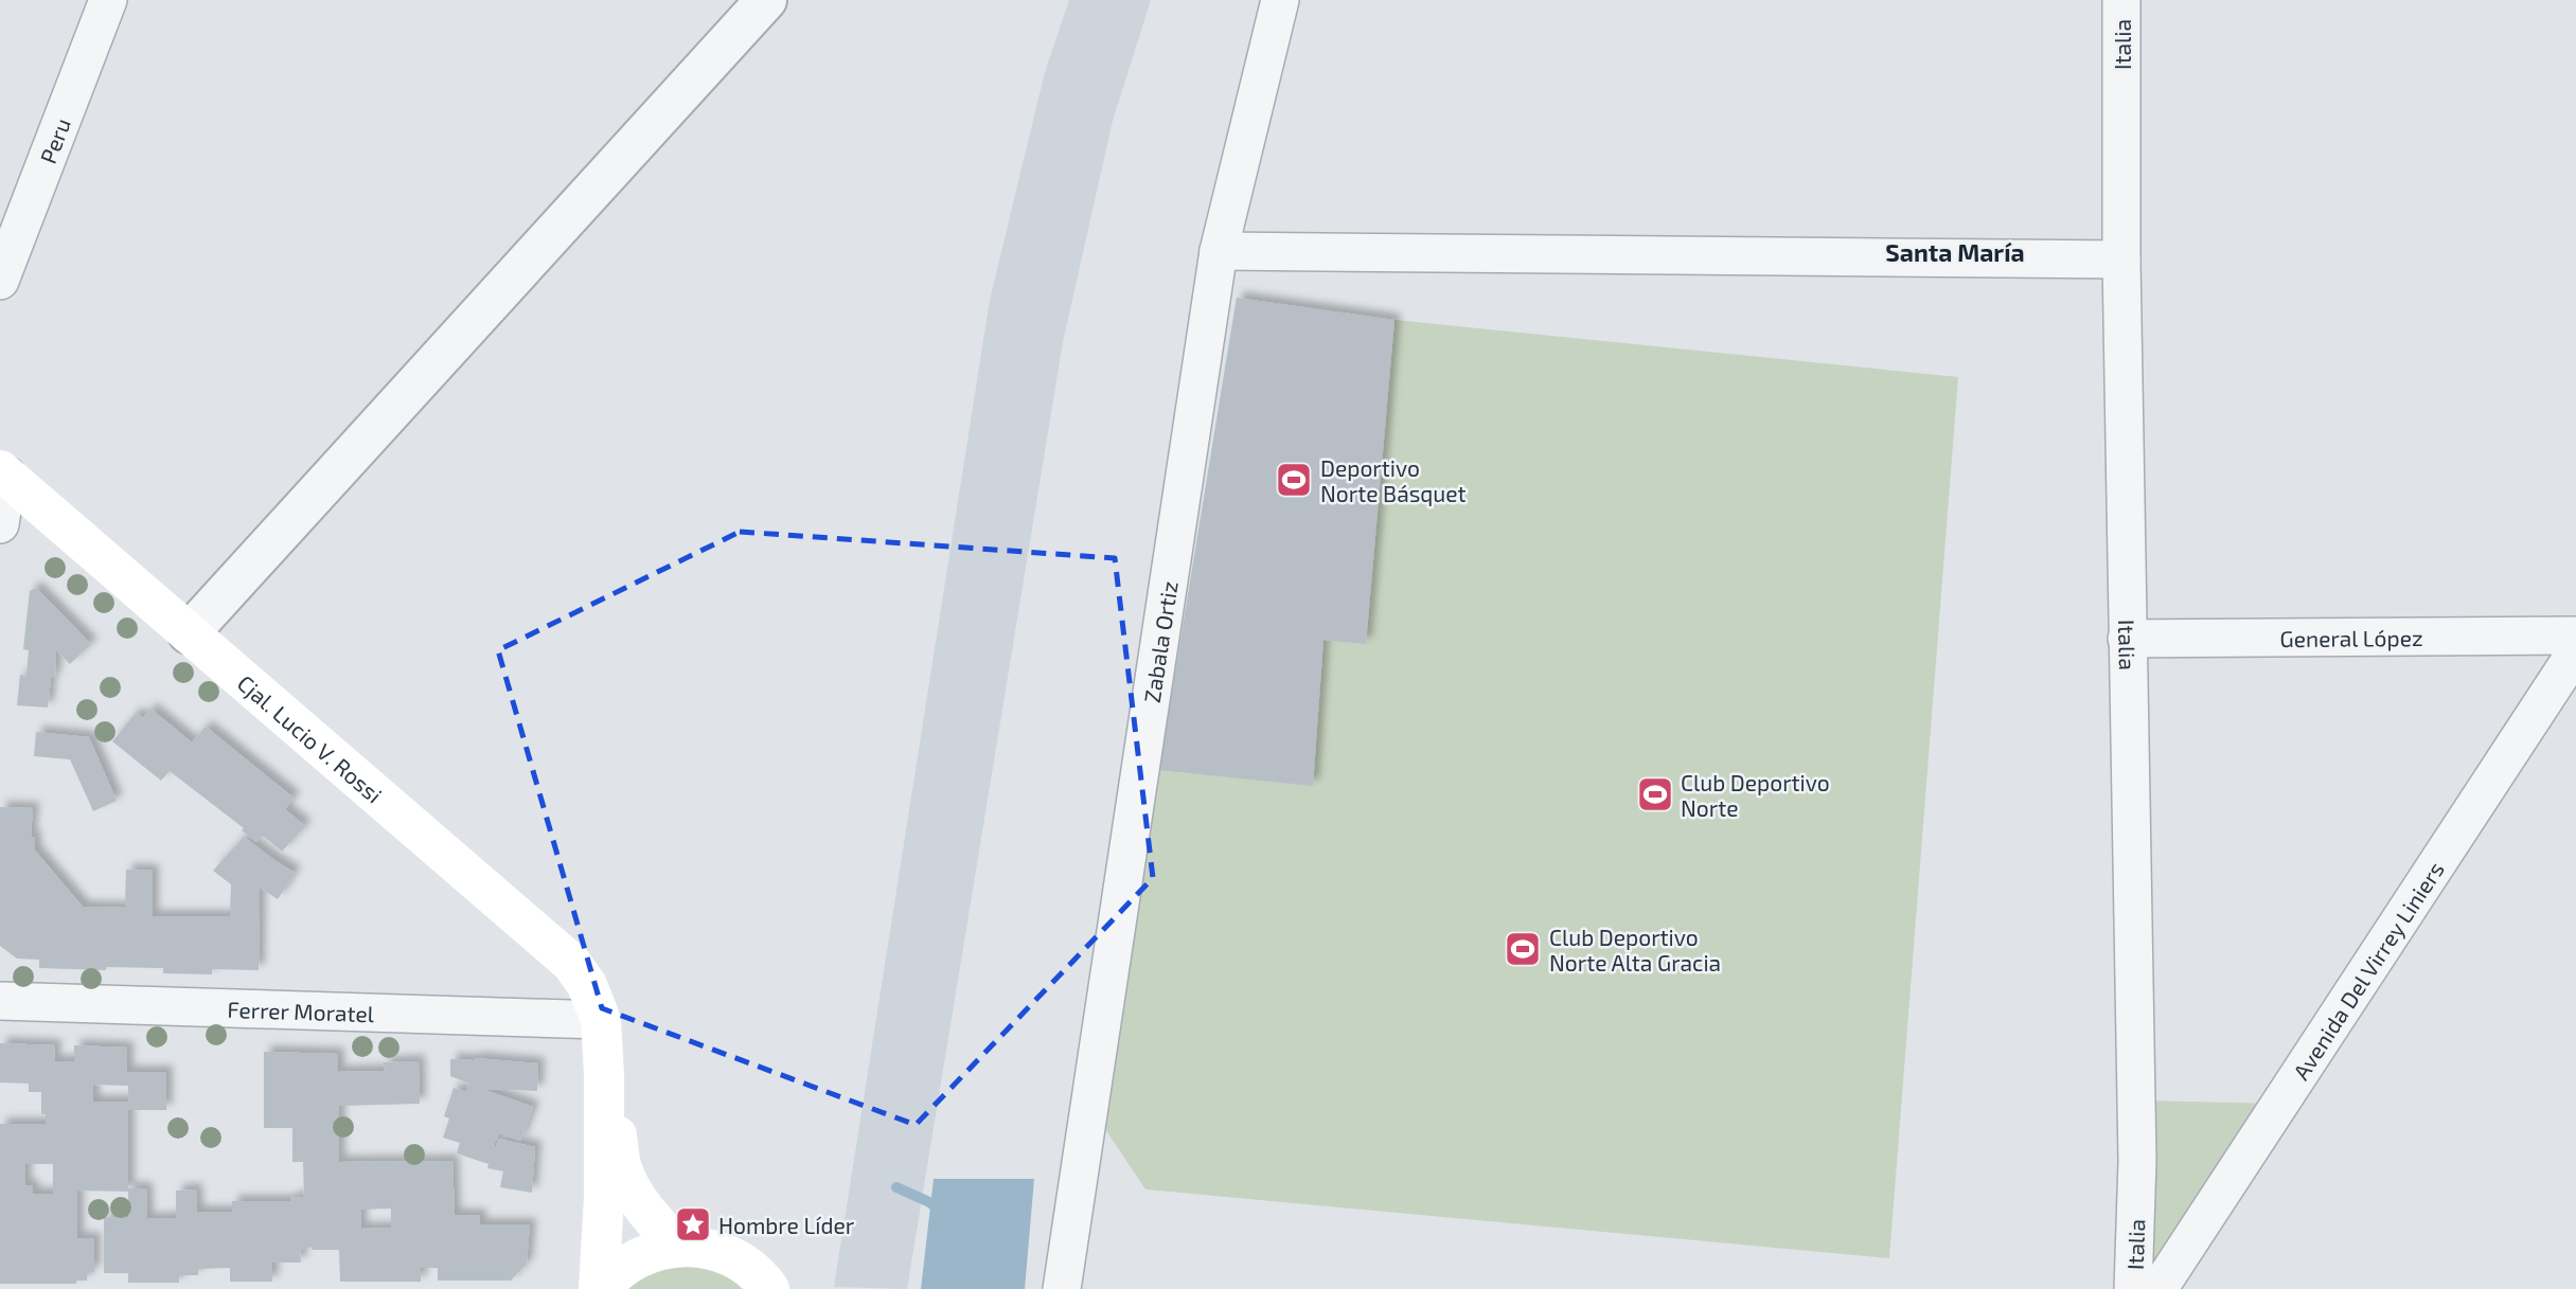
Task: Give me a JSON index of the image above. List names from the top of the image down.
{
  "streets": {
    "main road": ["Cjal. Lucio V. Rossi"],
    "street": [
      "Italia",
      "Peru",
      "General López",
      "Zabala Ortiz",
      "Avenida Del Virrey Liniers",
      "Ferrer Moratel"
    ]
  },
  "crossings": [
    ["Italia", "General López"],
    ["Cjal. Lucio V. Rossi", "Ferrer Moratel"]
  ],
  "districts": ["Santa María"],
  "places": {
    "sports": ["Deportivo Norte Básquet", "Club Deportivo Norte", "Club Deportivo Norte Alta Gracia"],
    "place": ["Hombre Líder"]
  }
}
